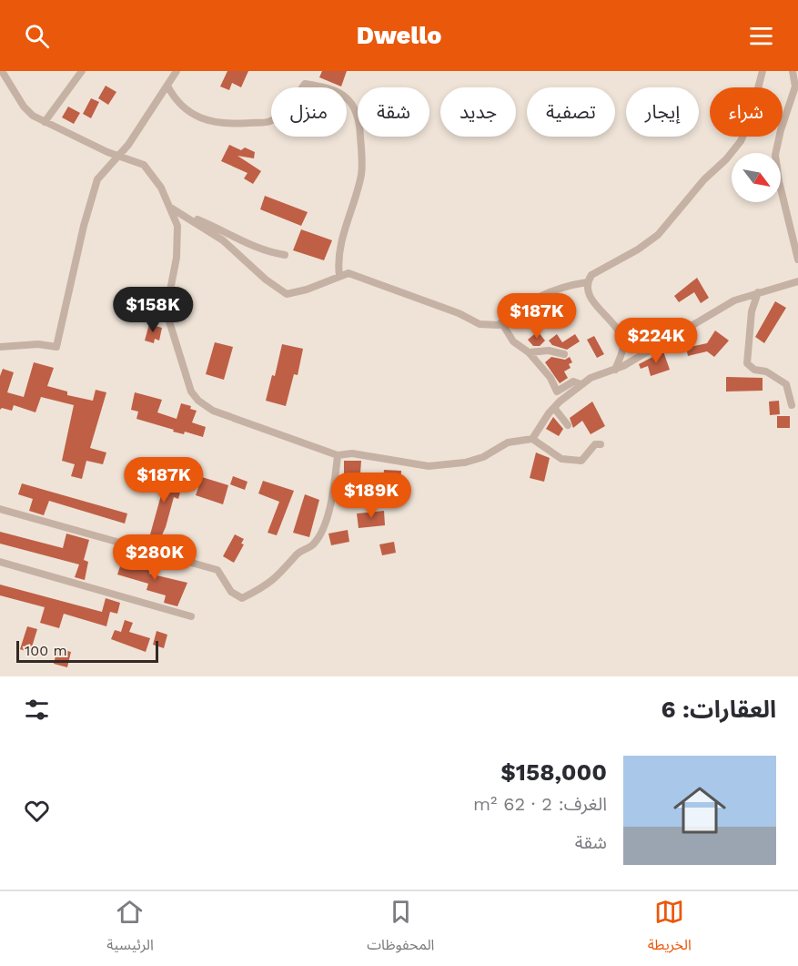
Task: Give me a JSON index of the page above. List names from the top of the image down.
{
  "scale_bar": "100 m",
  "north": "bottom right",
  "page": {
    "header": "Dwello",
    "chip": [
      "شراء",
      "إيجار",
      "تصفية",
      "جديد",
      "شقة",
      "منزل"
    ],
    "price": [
      "$158K",
      "$187K",
      "$224K",
      "$187K",
      "$189K",
      "$280K"
    ],
    "scale": "100 m",
    "heading": "العقارات: 6",
    "list": [
      {
        "name": "$158,000",
        "note": "الغرف: 2 · 62 m² · شقة"
      }
    ],
    "tabs": ["الخريطة", "المحفوظات", "الرئيسية"]
  }
}
